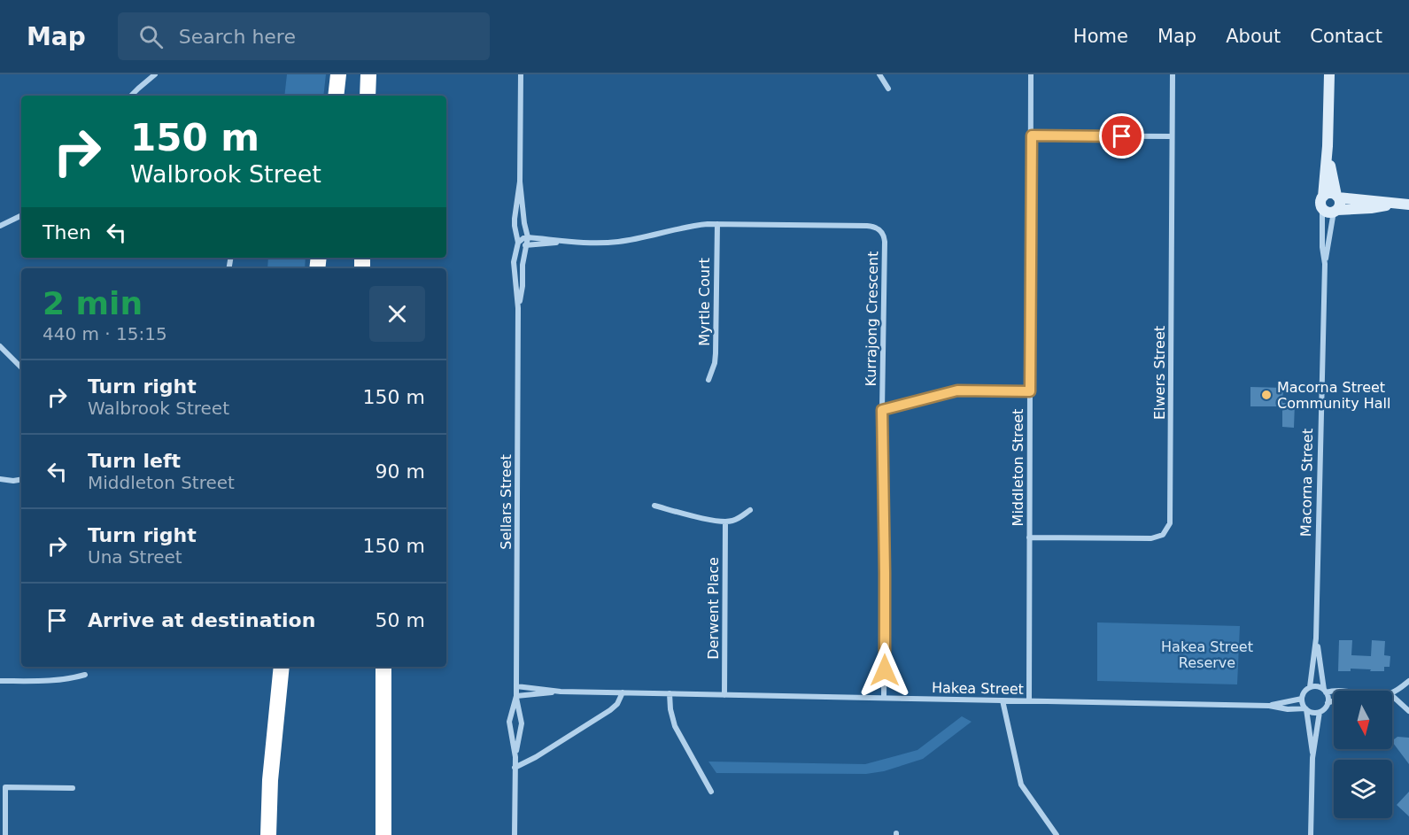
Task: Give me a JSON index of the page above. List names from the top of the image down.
{
  "streets": {
    "street": [
      "Myrtle Court",
      "Kurrajong Crescent",
      "Elwers Street",
      "Middleton Street",
      "Macorna Street",
      "Sellars Street",
      "Derwent Place",
      "Hakea Street"
    ]
  },
  "crossings": [
    ["Myrtle Court", "Kurrajong Crescent"],
    ["Kurrajong Crescent", "Sellars Street"],
    ["Kurrajong Crescent", "Hakea Street"],
    ["Elwers Street", "Middleton Street"],
    ["Middleton Street", "Hakea Street"],
    ["Macorna Street", "Hakea Street"],
    ["Sellars Street", "Hakea Street"],
    ["Derwent Place", "Hakea Street"]
  ],
  "parks": ["Hakea Street Reserve"],
  "places": ["Macorna Street Community Hall"],
  "north": "bottom",
  "page": {
    "header": "Map",
    "search": "Search here",
    "nav": [
      "Home",
      "Map",
      "About",
      "Contact"
    ],
    "turn": ["150 m", "Walbrook Street"],
    "then": "Then",
    "heading": ["2 min", "440 m · 15:15"],
    "list": [
      {
        "name": "Turn right",
        "note": "Walbrook Street",
        "value": "150 m"
      },
      {
        "name": "Turn left",
        "note": "Middleton Street",
        "value": "90 m"
      },
      {
        "name": "Turn right",
        "note": "Una Street",
        "value": "150 m"
      },
      {
        "name": "Arrive at destination",
        "value": "50 m"
      }
    ]
  }
}
